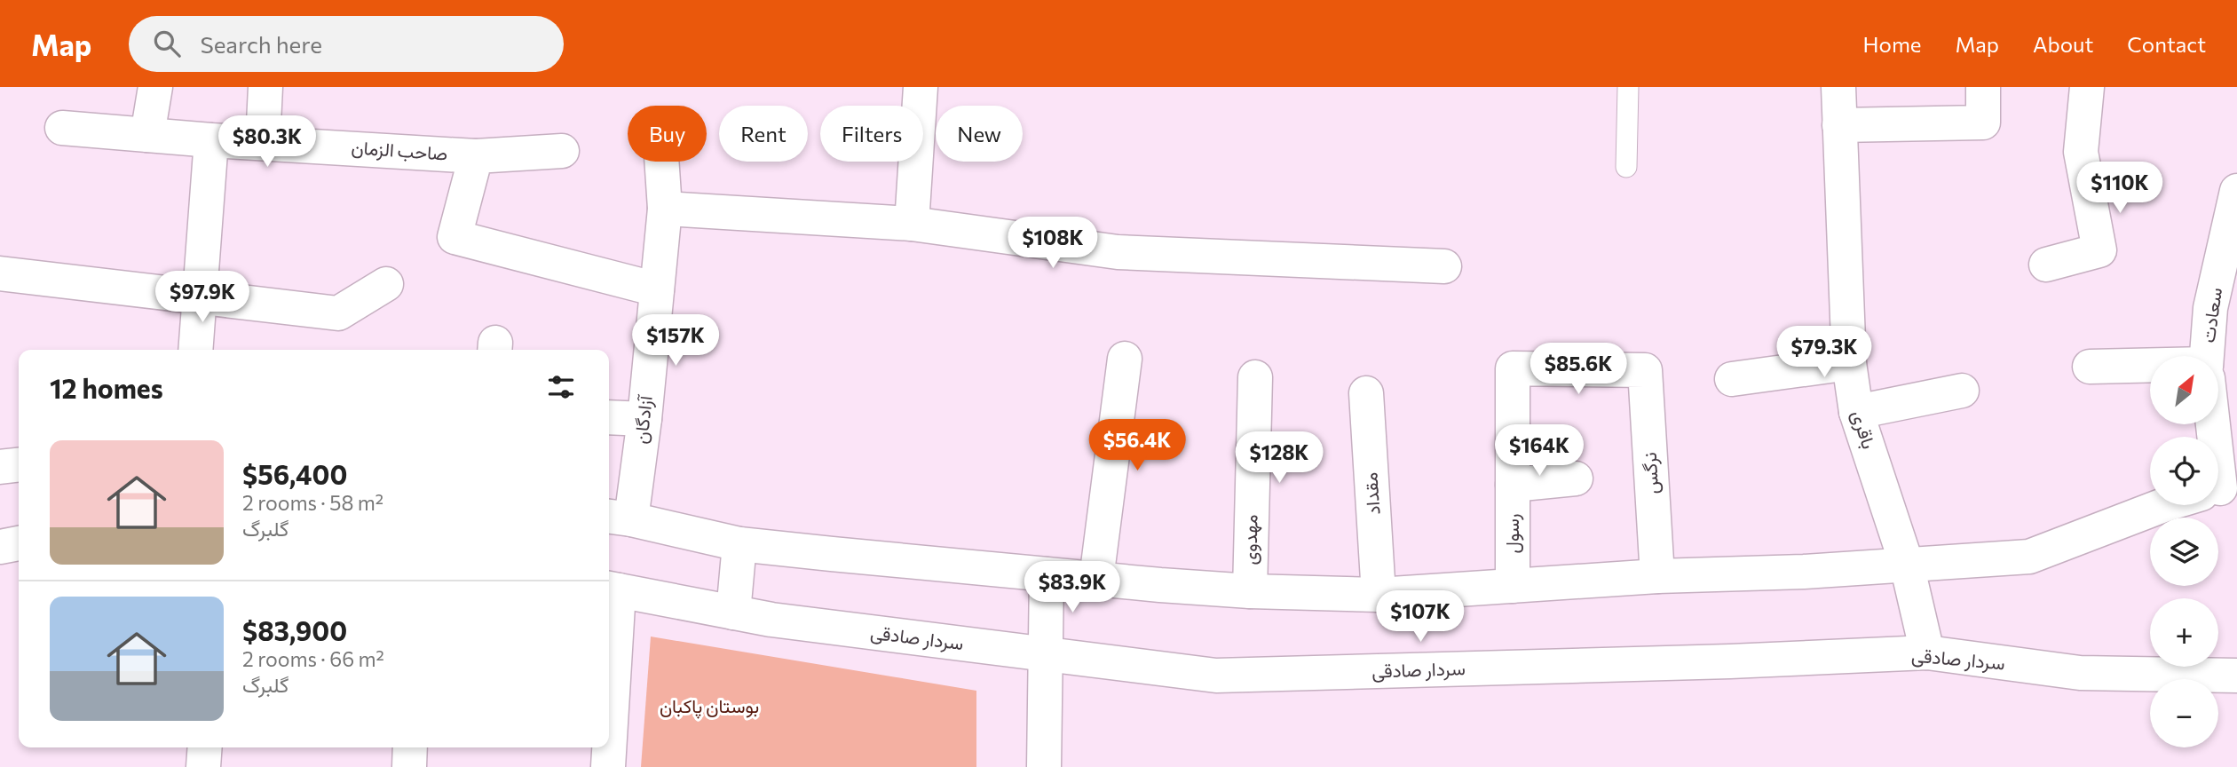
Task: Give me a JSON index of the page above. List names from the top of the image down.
{
  "streets": {
    "street": [
      "صاحب الزمان",
      "سعادت",
      "آزادگان",
      "باقری",
      "نرگس",
      "مقداد",
      "رسول",
      "مهدوی",
      "سردار صادقی"
    ]
  },
  "crossings": [
    ["باقری", "سردار صادقی"],
    ["نرگس", "رسول"]
  ],
  "parks": ["بوستان پاکبان"],
  "north": "top right",
  "page": {
    "header": "Map",
    "search": "Search here",
    "nav": [
      "Home",
      "Map",
      "About",
      "Contact"
    ],
    "chip": [
      "Buy",
      "Rent",
      "Filters",
      "New"
    ],
    "price": [
      "$80.3K",
      "$110K",
      "$108K",
      "$97.9K",
      "$157K",
      "$79.3K",
      "$85.6K",
      "$56.4K",
      "$164K",
      "$128K",
      "$83.9K",
      "$107K"
    ],
    "heading": "12 homes",
    "map_buttons": ["+", "−"],
    "list": [
      {
        "name": "$56,400",
        "note": "2 rooms · 58 m² · گلبرگ"
      },
      {
        "name": "$83,900",
        "note": "2 rooms · 66 m² · گلبرگ"
      }
    ]
  }
}
